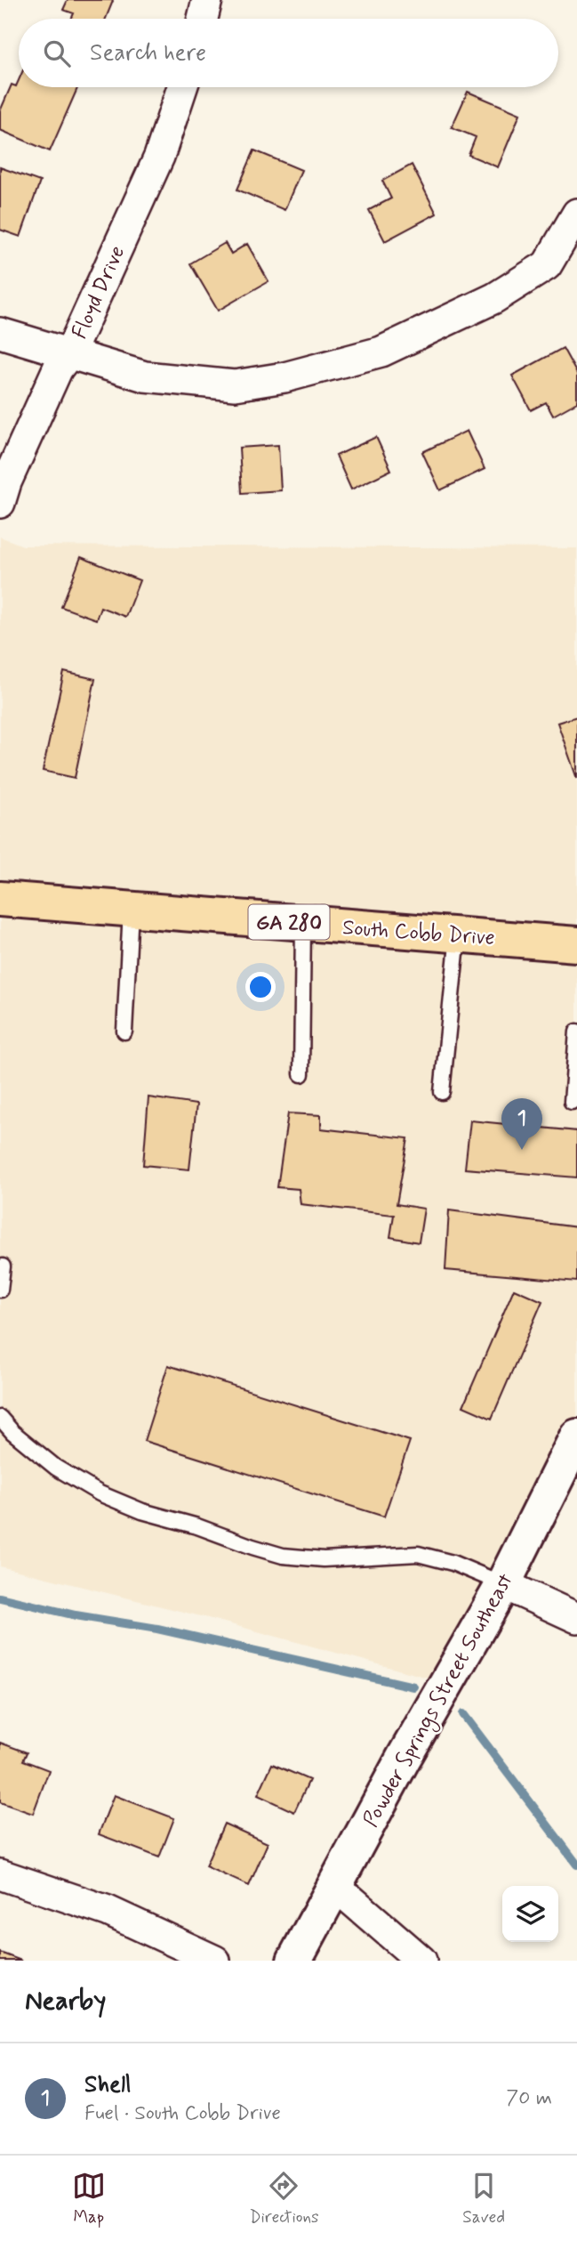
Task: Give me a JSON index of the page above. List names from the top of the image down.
{
  "streets": {
    "main road": ["GA 280", "South Cobb Drive"],
    "street": ["Floyd Drive", "Powder Springs Street Southeast"]
  },
  "page": {
    "search": "Search here",
    "pins": "1",
    "heading": "Nearby",
    "list": [
      {
        "mark": "1",
        "name": "Shell",
        "note": "Fuel · South Cobb Drive",
        "value": "70 m"
      }
    ],
    "nav": ["Map", "Directions", "Saved"]
  }
}
